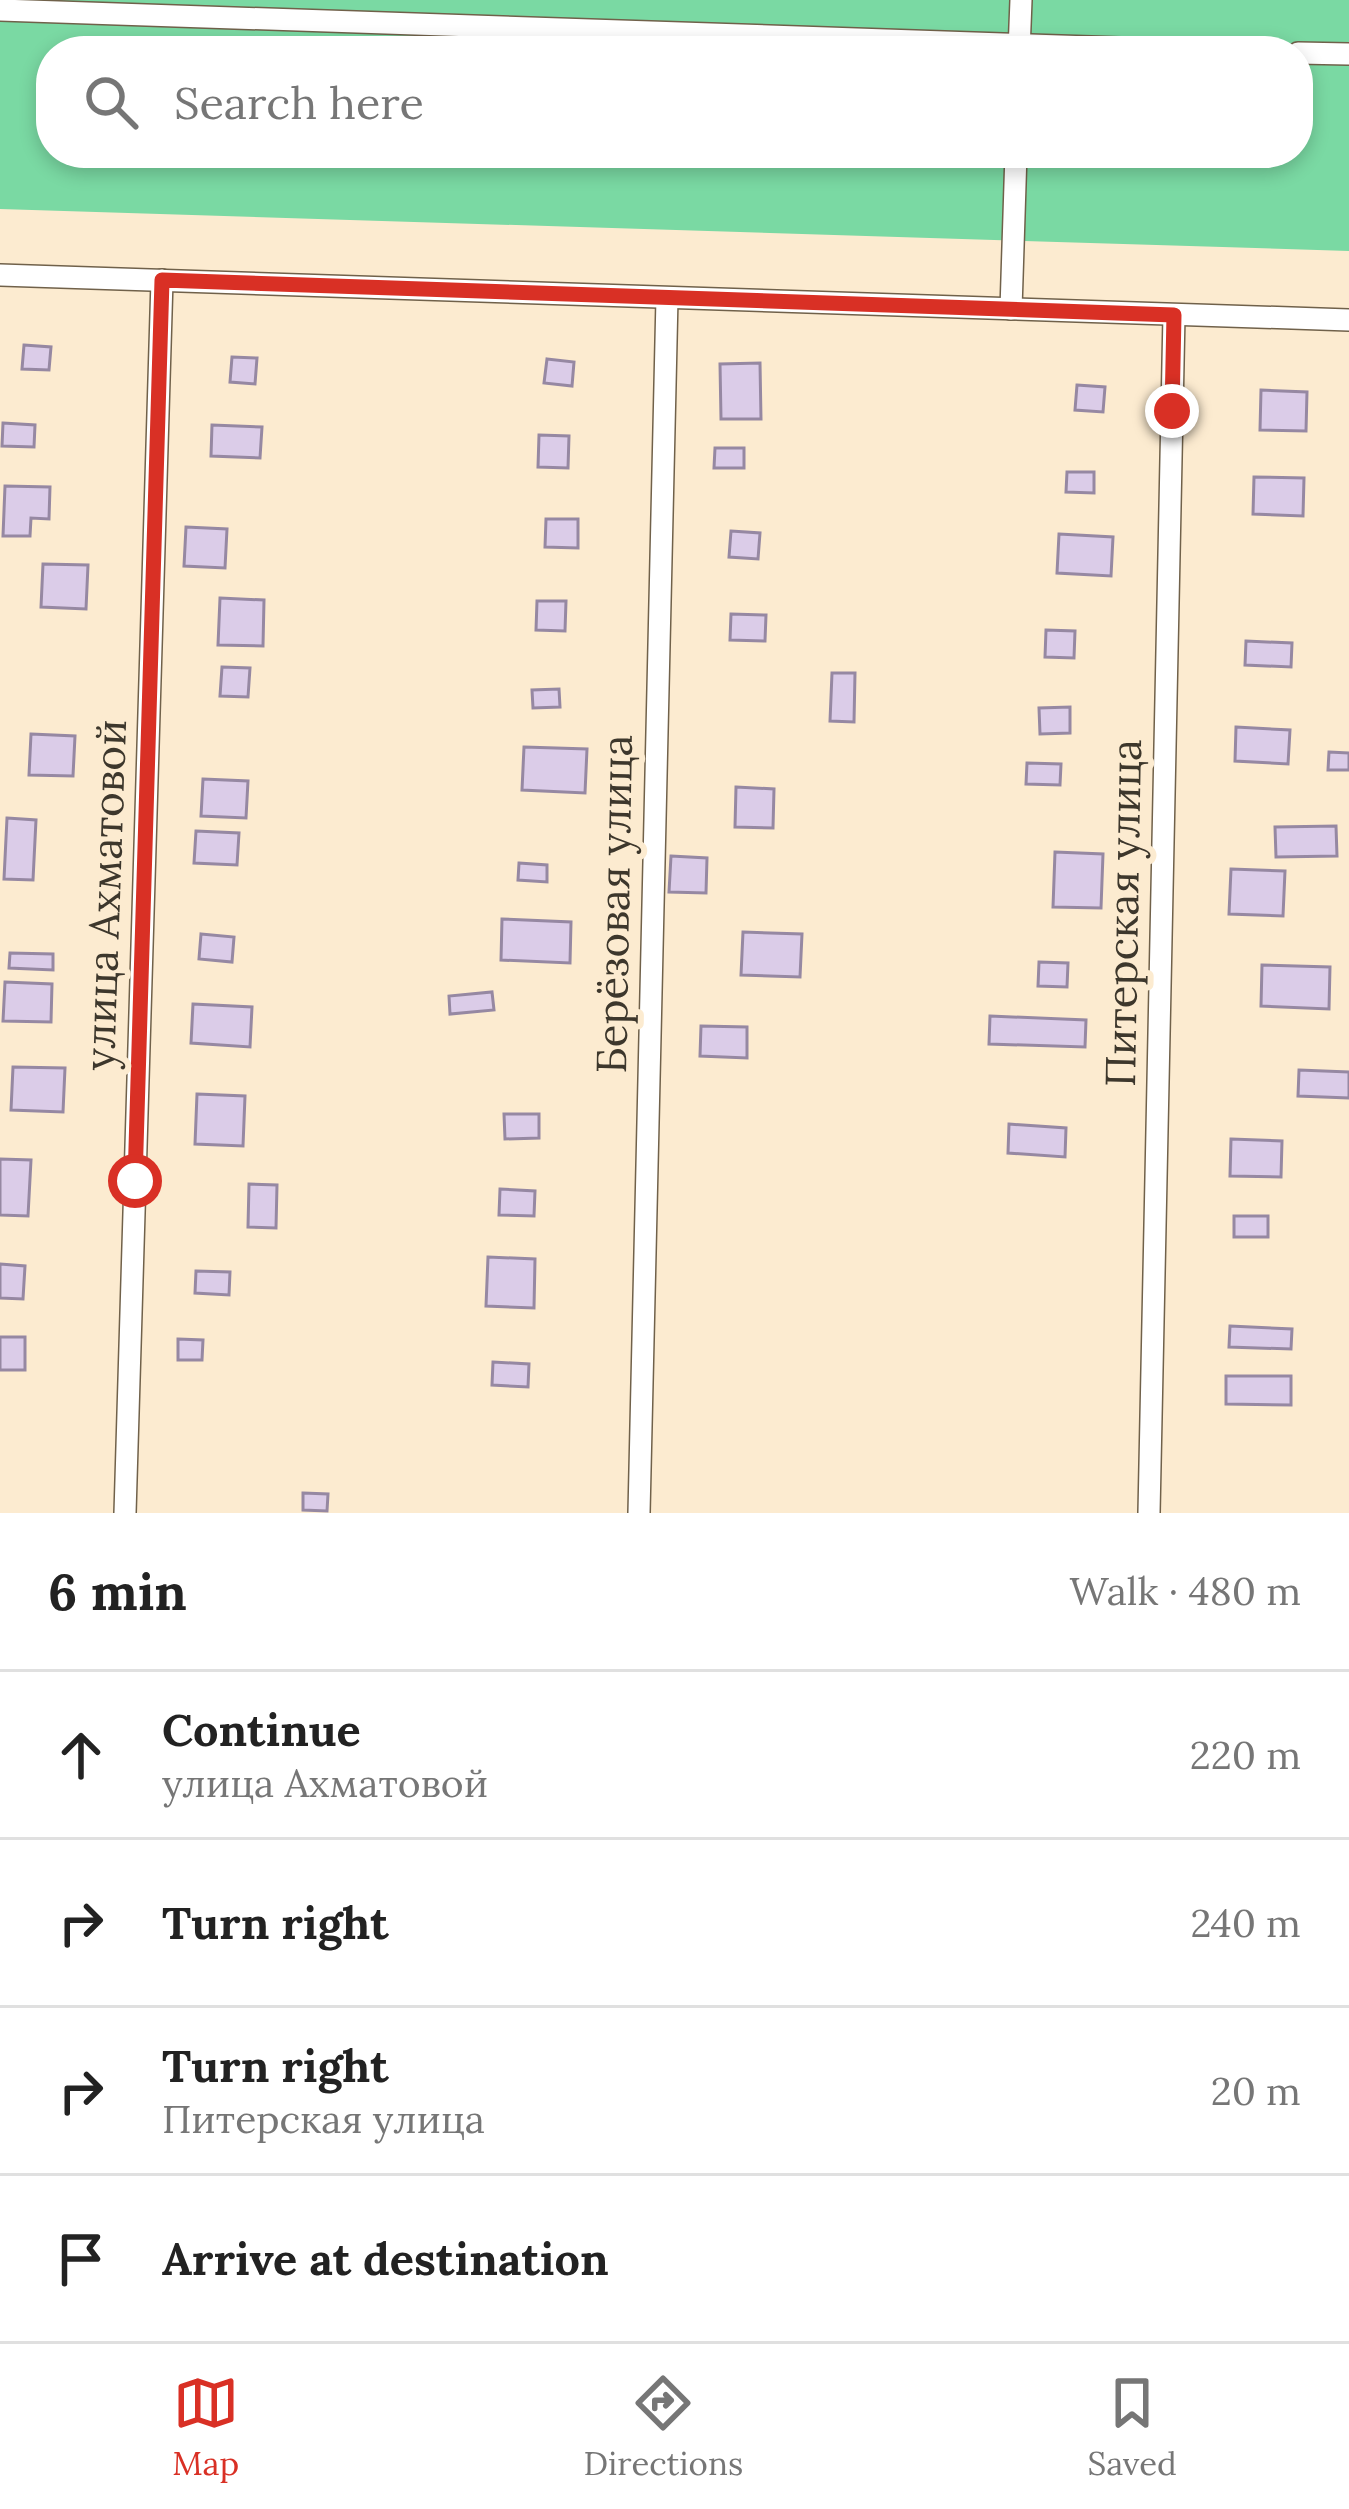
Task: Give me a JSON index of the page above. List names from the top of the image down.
{
  "streets": {
    "street": ["улица Ахматовой", "Берёзовая улица", "Питерская улица"]
  },
  "page": {
    "search": "Search here",
    "heading": ["6 min", "Walk · 480 m"],
    "list": [
      ["Continue", "улица Ахматовой", "220 m"],
      ["Turn right", "240 m"],
      ["Turn right", "Питерская улица", "20 m"],
      "Arrive at destination"
    ],
    "nav": ["Map", "Directions", "Saved"]
  }
}
